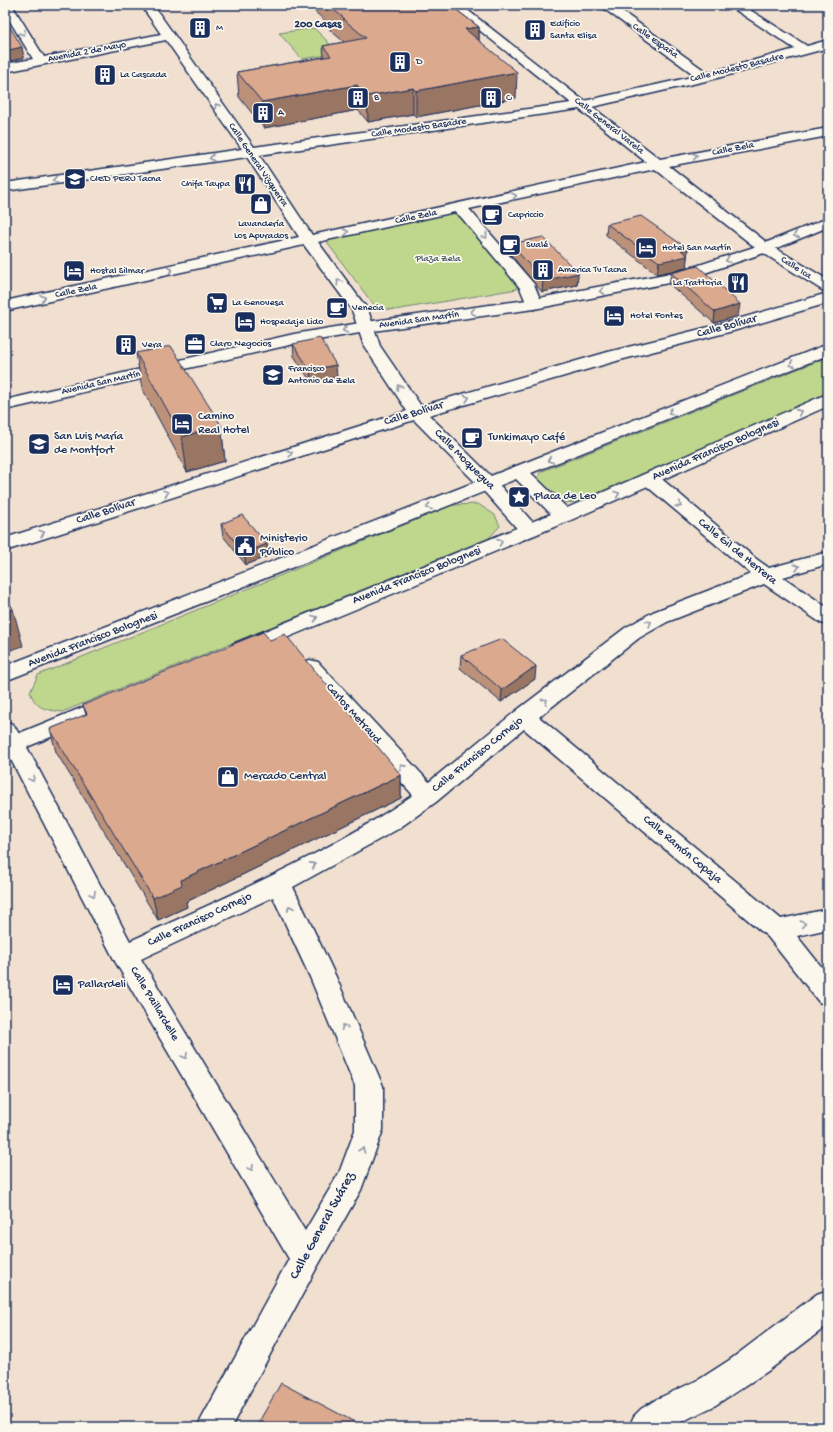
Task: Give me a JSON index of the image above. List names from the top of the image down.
{
  "streets": {
    "street": [
      "Calle España",
      "Avenida 2 de Mayo",
      "Calle Modesto Basadre",
      "Calle General Varela",
      "Calle Zela",
      "Calle General Vizquerra",
      "Calle Ica",
      "Avenida San Martín",
      "Calle Bolívar",
      "Avenida Francisco Bolognesi",
      "Calle Moquegua",
      "Calle Gil de Herrera",
      "Carlos Metraud",
      "Calle Francisco Cornejo",
      "Calle Ramón Copaja",
      "Calle Paillardelle",
      "Calle General Suárez"
    ]
  },
  "crossings": [
    ["Calle España", "Calle Modesto Basadre"],
    ["Avenida 2 de Mayo", "Calle General Vizquerra"],
    ["Calle Modesto Basadre", "Calle General Varela"],
    ["Calle Modesto Basadre", "Calle General Vizquerra"],
    ["Calle General Varela", "Calle Zela"],
    ["Calle General Varela", "Calle Ica"],
    ["Calle General Varela", "Avenida San Martín"],
    ["Calle Zela", "Calle General Vizquerra"],
    ["Calle General Vizquerra", "Avenida San Martín"],
    ["Calle General Vizquerra", "Calle Moquegua"],
    ["Calle Ica", "Avenida San Martín"],
    ["Avenida San Martín", "Calle Moquegua"],
    ["Calle Bolívar", "Calle Moquegua"],
    ["Avenida Francisco Bolognesi", "Calle Moquegua"],
    ["Avenida Francisco Bolognesi", "Calle Gil de Herrera"],
    ["Avenida Francisco Bolognesi", "Carlos Metraud"],
    ["Calle Gil de Herrera", "Calle Francisco Cornejo"],
    ["Carlos Metraud", "Calle Francisco Cornejo"],
    ["Calle Francisco Cornejo", "Calle Ramón Copaja"],
    ["Calle Francisco Cornejo", "Calle Paillardelle"],
    ["Calle Francisco Cornejo", "Calle General Suárez"],
    ["Calle Paillardelle", "Calle General Suárez"]
  ],
  "one_way": [
    "Calle Zela",
    "Avenida San Martín",
    "Calle Bolívar",
    "Calle Moquegua",
    "Calle Gil de Herrera",
    "Carlos Metraud",
    "Calle Francisco Cornejo",
    "Calle Paillardelle",
    "Calle General Suárez"
  ],
  "districts": ["200 Casas"],
  "parks": ["Plaza Zela"],
  "places": {
    "building": [
      "M",
      "Edificio Santa Elisa",
      "D",
      "La Cascada",
      "B",
      "C",
      "A",
      "America Tv Tacna",
      "Vera"
    ],
    "school or university": ["CIED PERU Tacna", "Francisco Antonio de Zela", "San Luis María de Montfort"],
    "restaurant": ["Chifa Taypa", "La Trattoria"],
    "shop": ["Lavandería Los Apurados", "Mercado Central"],
    "cafe": [
      "Capriccio",
      "Sualé",
      "Venecia",
      "Tunkimayo Café"
    ],
    "hotel": [
      "Hotel San Martín",
      "Hostal Silmar",
      "Hotel Fontes",
      "Hospedaje Lido",
      "Camino Real Hotel",
      "Pallardeli"
    ],
    "supermarket": ["La Genovesa"],
    "office": ["Claro Negocios"],
    "place": ["Placa de Leo"],
    "public building": ["Ministerio Público"]
  }
}
